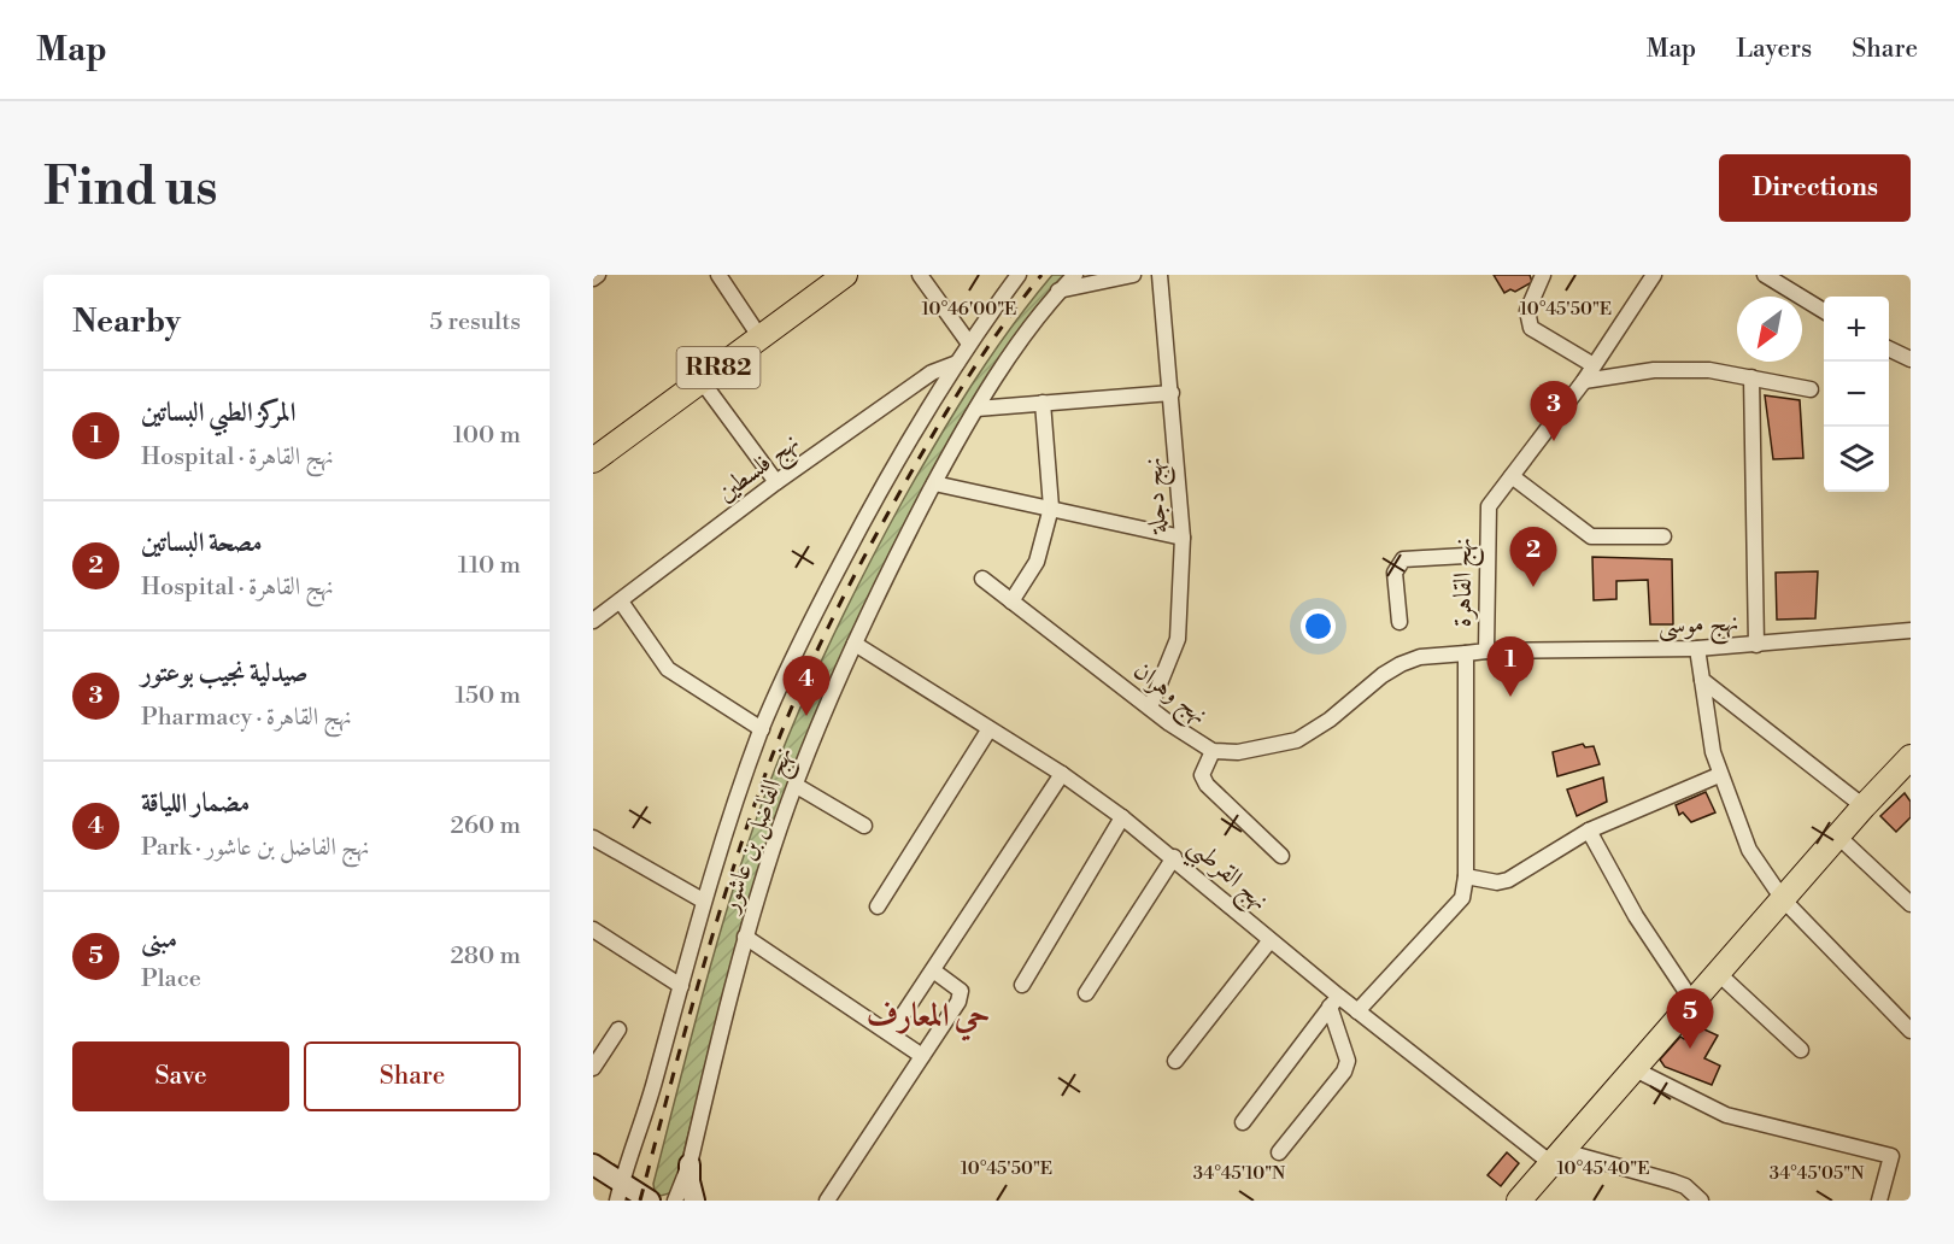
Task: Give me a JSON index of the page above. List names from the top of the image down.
{
  "streets": {
    "main road": ["RR82"],
    "street": [
      "نهج فلسطين",
      "نهج دجلة",
      "نهج القاهرة",
      "نهج موسى",
      "نهج وهران",
      "نهج الفاضل بن عاشور",
      "نهج القرطبي"
    ]
  },
  "crossings": [
    ["نهج دجلة", "نهج وهران"],
    ["نهج القاهرة", "نهج موسى"],
    ["نهج القاهرة", "نهج وهران"],
    ["نهج القاهرة", "نهج القرطبي"],
    ["نهج الفاضل بن عاشور", "نهج القرطبي"]
  ],
  "districts": ["حي المعارف"],
  "north": "bottom left",
  "page": {
    "header": "Map",
    "nav": ["Map", "Layers", "Share"],
    "buttons": [
      "Directions",
      ["Save", "Share"]
    ],
    "title": "Find us",
    "heading": ["Nearby", "5 results"],
    "map_buttons": ["+", "−"],
    "list": [
      {
        "mark": "1",
        "name": "المركز الطبي البساتين",
        "note": "Hospital · نهج القاهرة",
        "value": "100 m"
      },
      {
        "mark": "2",
        "name": "مصحة البساتين",
        "note": "Hospital · نهج القاهرة",
        "value": "110 m"
      },
      {
        "mark": "3",
        "name": "صيدلية نجيب بوعتور",
        "note": "Pharmacy · نهج القاهرة",
        "value": "150 m"
      },
      {
        "mark": "4",
        "name": "مضمار اللياقة",
        "note": "Park · نهج الفاضل بن عاشور",
        "value": "260 m"
      },
      {
        "mark": "5",
        "name": "مبنى",
        "note": "Place",
        "value": "280 m"
      }
    ],
    "pins": [
      "3",
      "2",
      "1",
      "4",
      "5"
    ]
  },
  "coordinates": [
    "10°46'00\"E",
    "10°45'50\"E",
    "10°45'40\"E",
    "34°45'10\"N",
    "34°45'05\"N"
  ]
}
